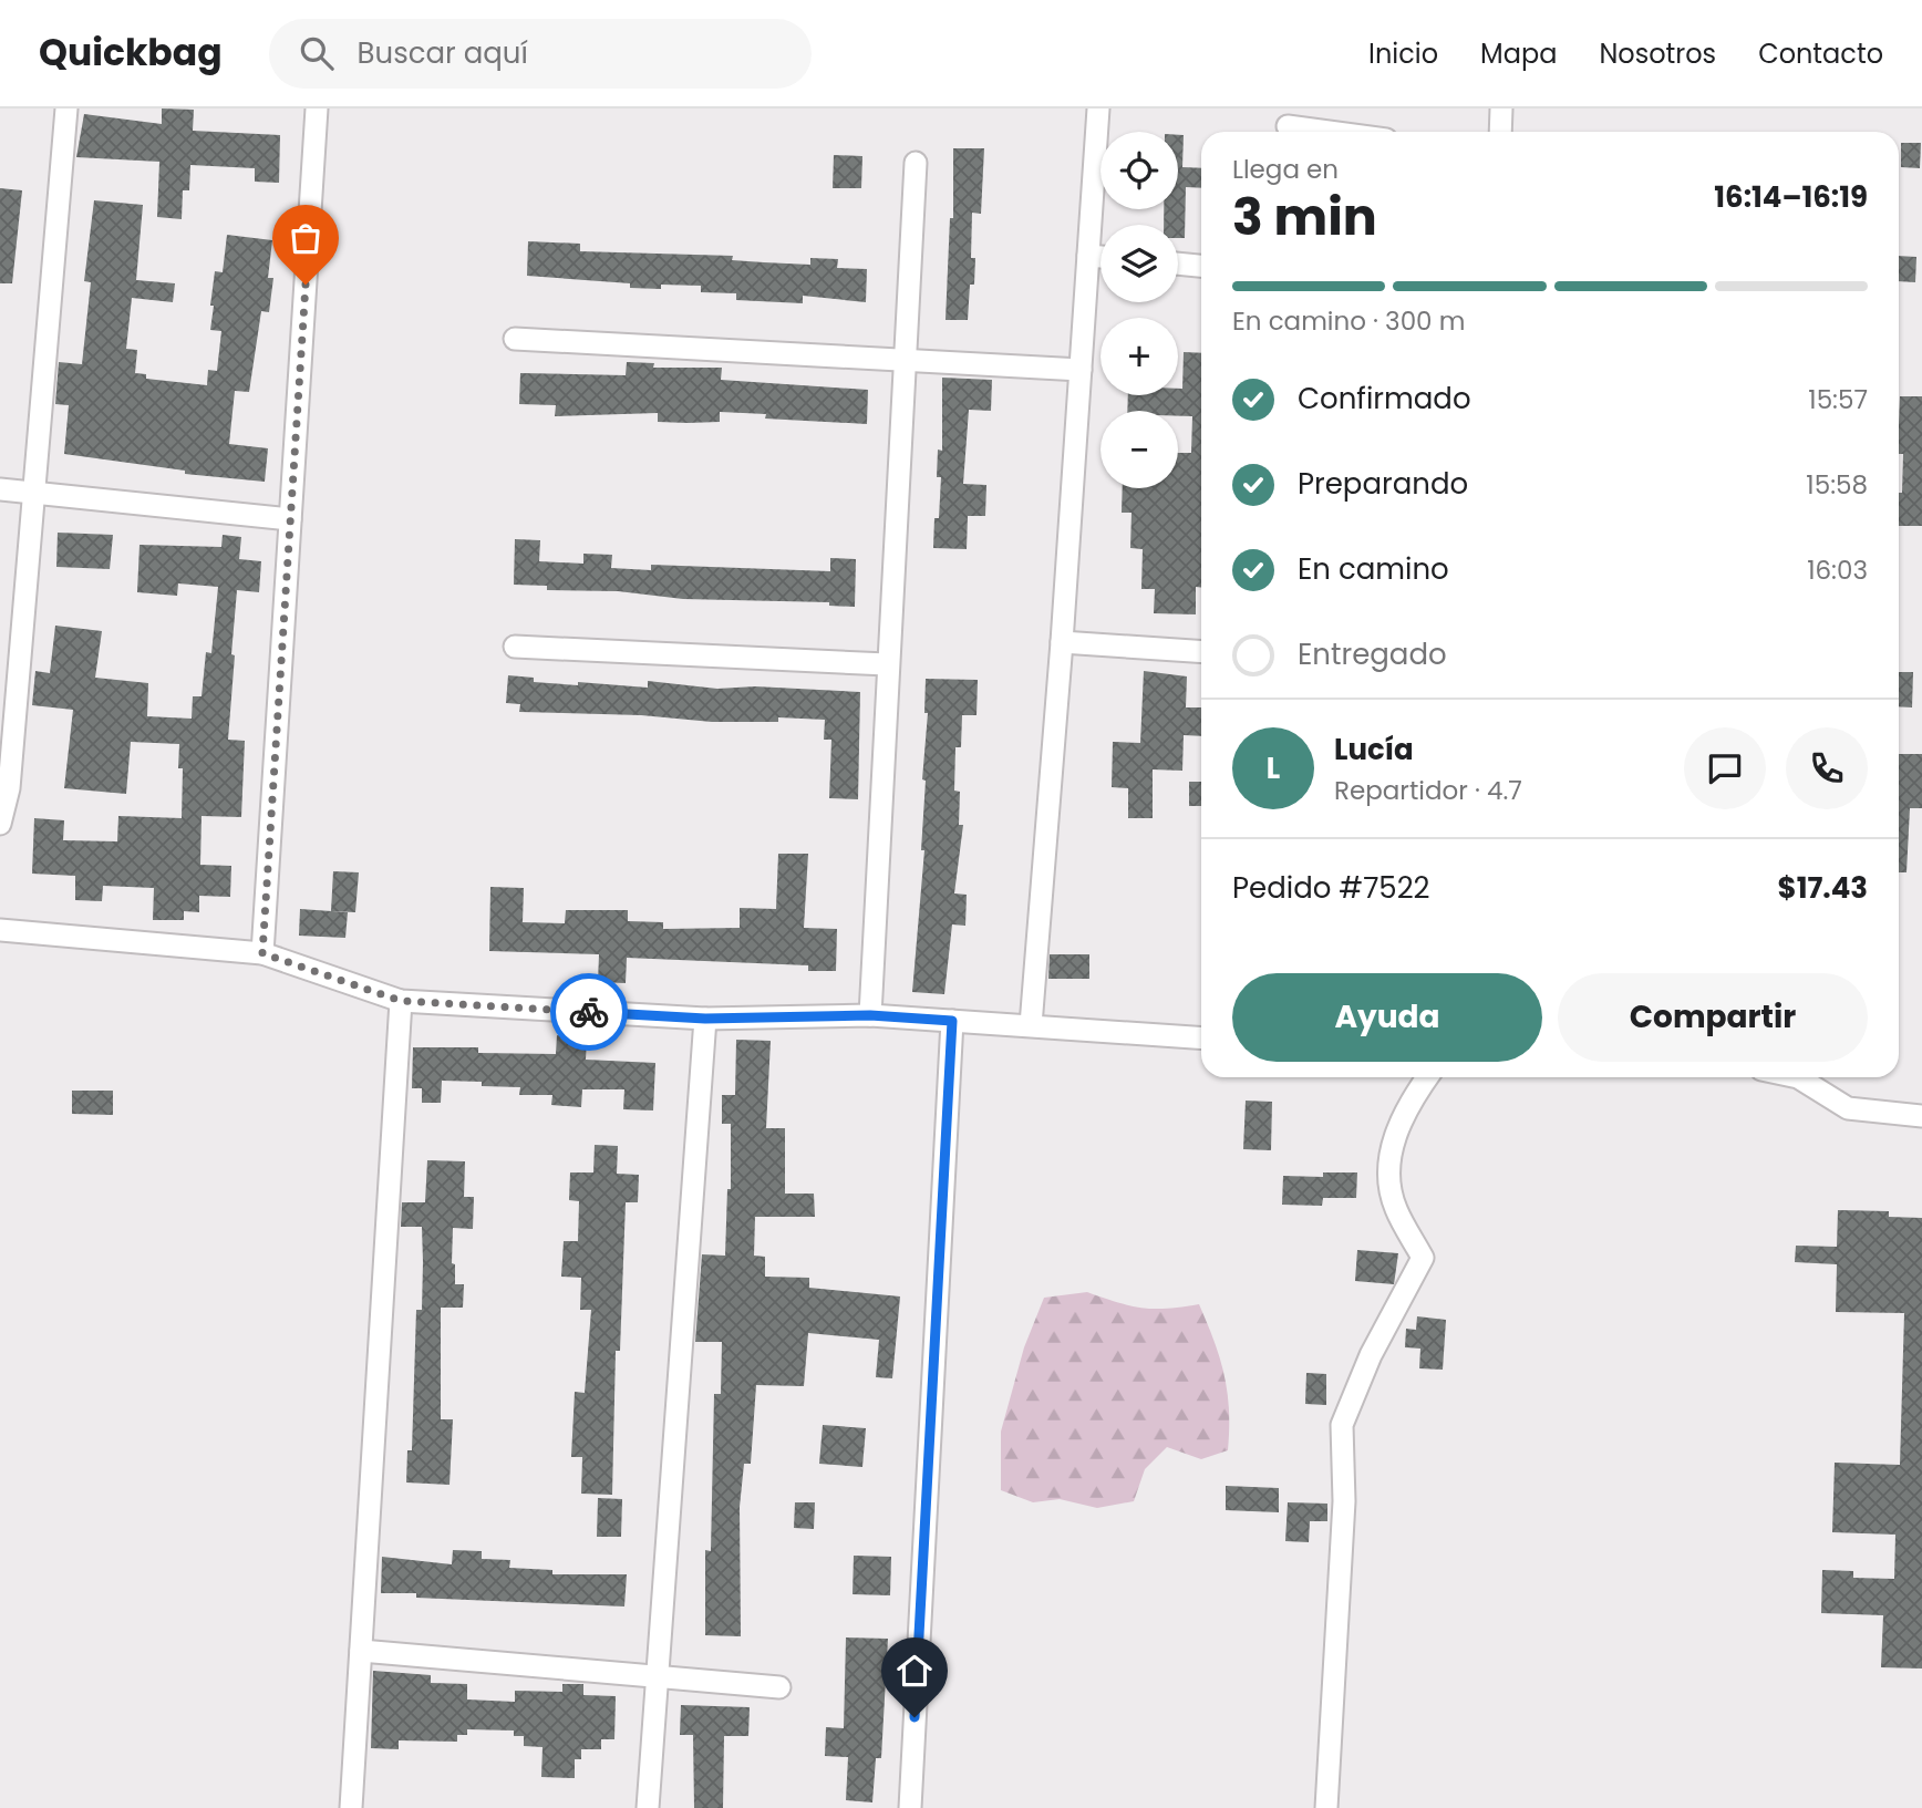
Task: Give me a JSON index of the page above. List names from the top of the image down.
{
  "page": {
    "header": "Quickbag",
    "search": "Buscar aquí",
    "nav": [
      "Inicio",
      "Mapa",
      "Nosotros",
      "Contacto"
    ],
    "map_buttons": ["+", "−"],
    "heading": ["3 min", "Llega en", "16:14–16:19"],
    "panel": [
      "Lucía",
      "Repartidor · 4.7",
      "Pedido #7522",
      "$17.43"
    ],
    "bar": "En camino · 300 m",
    "list": [
      ["Confirmado", "15:57"],
      ["Preparando", "15:58"],
      ["En camino", "16:03"],
      "Entregado"
    ],
    "round": "L",
    "buttons": ["Ayuda", "Compartir"]
  }
}
